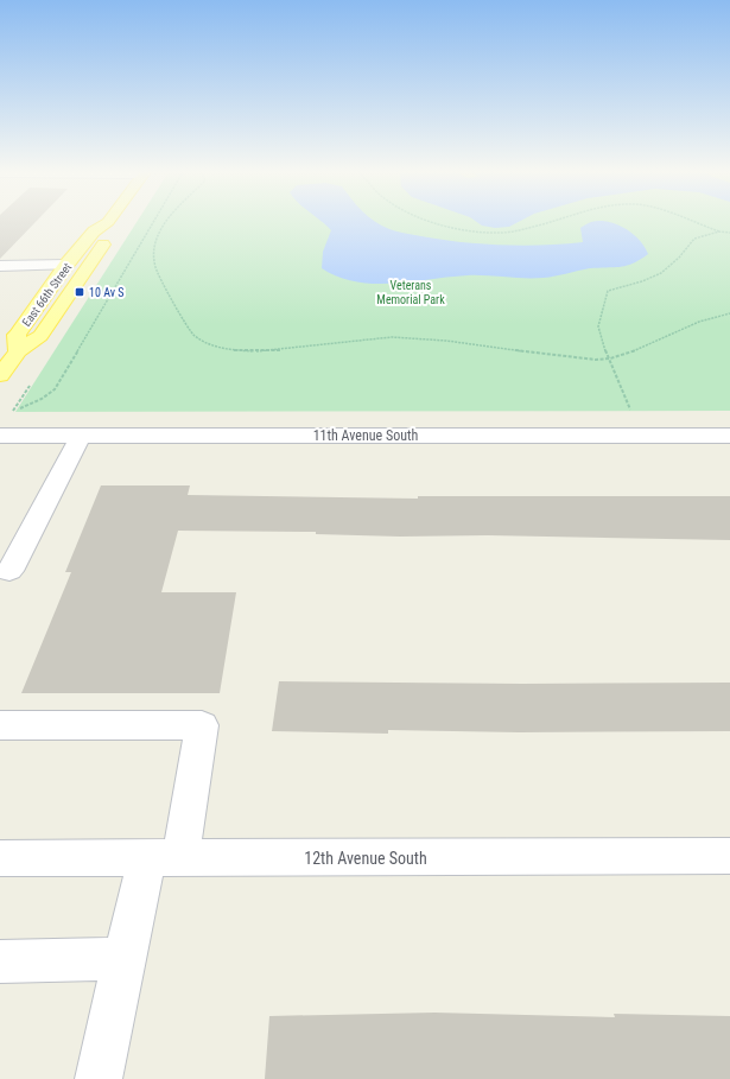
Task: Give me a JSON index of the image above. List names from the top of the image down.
{
  "streets": {
    "main road": ["East 66th Street"],
    "street": ["11th Avenue South", "12th Avenue South"]
  },
  "parks": ["Veterans Memorial Park"],
  "places": {
    "transit": ["10 Av S"]
  }
}
